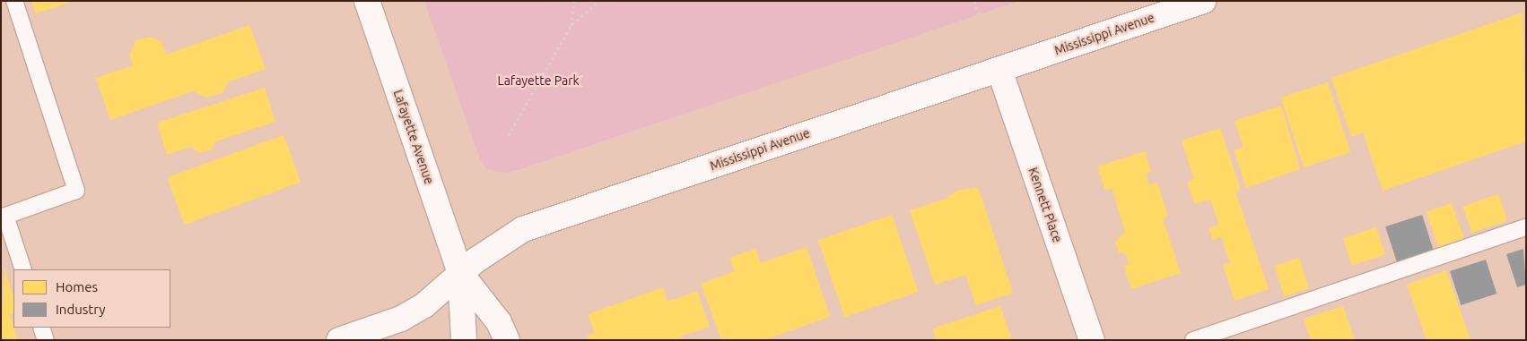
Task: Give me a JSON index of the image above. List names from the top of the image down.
{
  "streets": {
    "street": ["Mississippi Avenue", "Lafayette Avenue", "Kennett Place"]
  },
  "crossings": [
    ["Mississippi Avenue", "Lafayette Avenue"],
    ["Mississippi Avenue", "Kennett Place"]
  ],
  "parks": ["Lafayette Park"],
  "legend": ["Homes", "Industry"]
}
